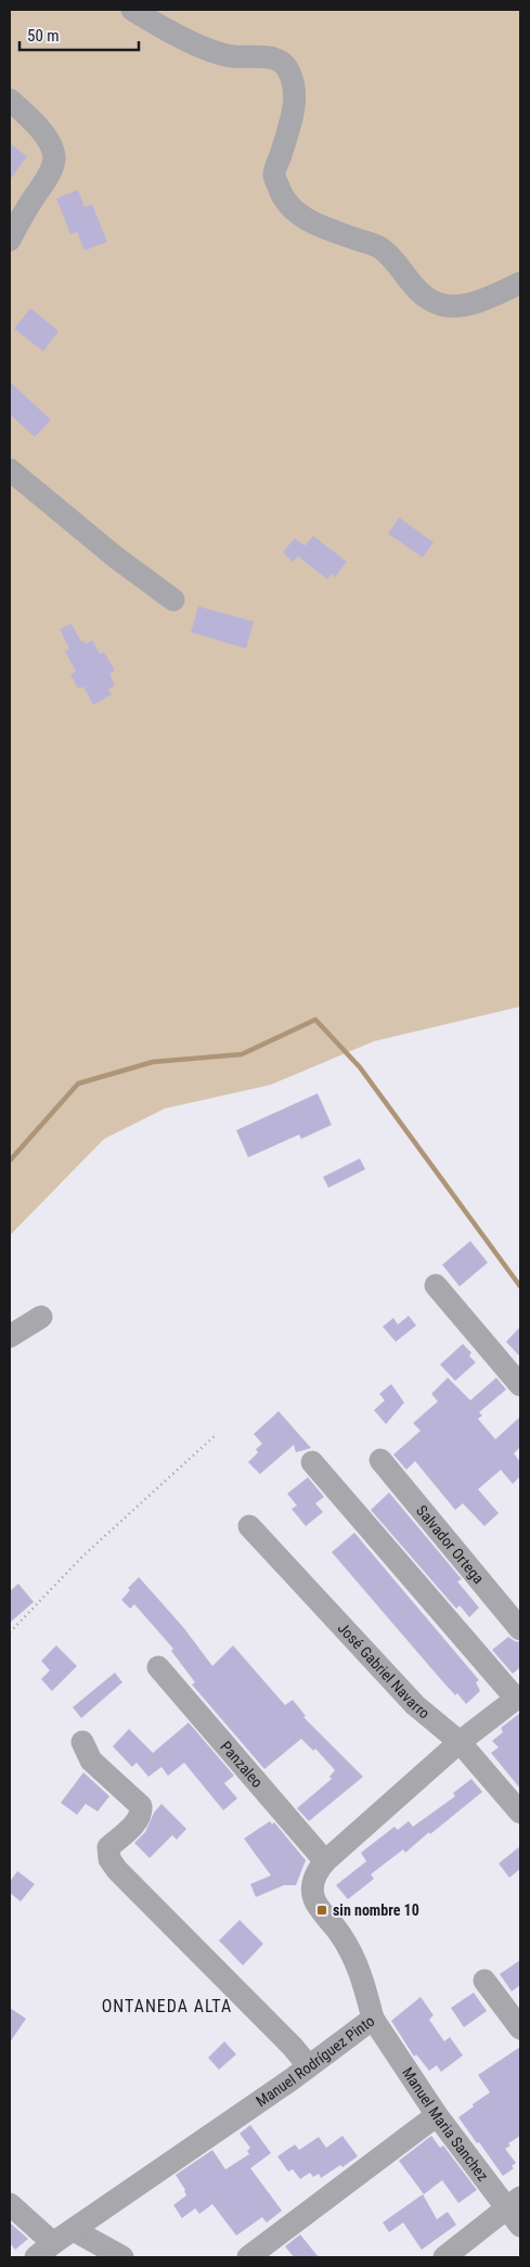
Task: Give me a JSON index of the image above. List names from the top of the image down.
{
  "streets": {
    "street": [
      "Salvador Ortega",
      "José Gabriel Navarro",
      "Panzaleo",
      "Manuel Rodríguez Pinto",
      "Manuel Maria Sanchez"
    ]
  },
  "crossings": [
    ["José Gabriel Navarro", "Manuel Rodríguez Pinto"],
    ["Panzaleo", "Manuel Rodríguez Pinto"],
    ["Manuel Rodríguez Pinto", "Manuel Maria Sanchez"]
  ],
  "districts": ["ONTANEDA ALTA"],
  "places": {
    "transit": ["sin nombre 10"]
  },
  "scale_bar": "50 m"
}
